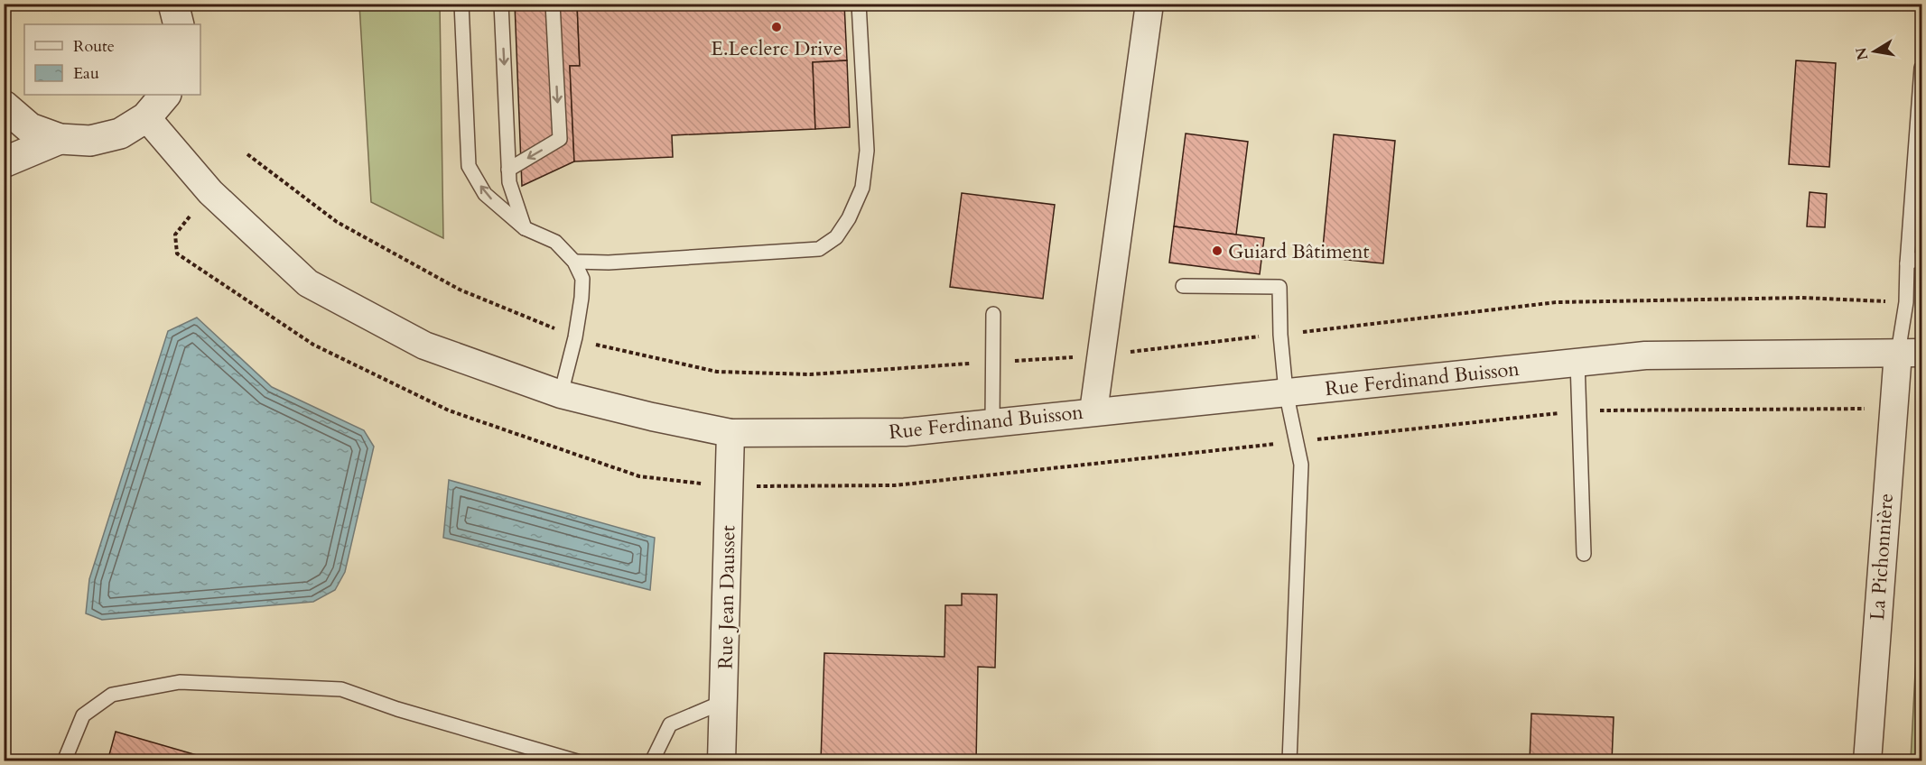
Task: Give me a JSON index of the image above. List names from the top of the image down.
{
  "streets": {
    "street": ["Rue Ferdinand Buisson", "La Pichonnière", "Rue Jean Dausset"]
  },
  "crossings": [
    ["Rue Ferdinand Buisson", "La Pichonnière"],
    ["Rue Ferdinand Buisson", "Rue Jean Dausset"]
  ],
  "places": ["E.Leclerc Drive", "Guiard Bâtiment"],
  "legend": ["Route", "Eau"],
  "north": "left"
}
